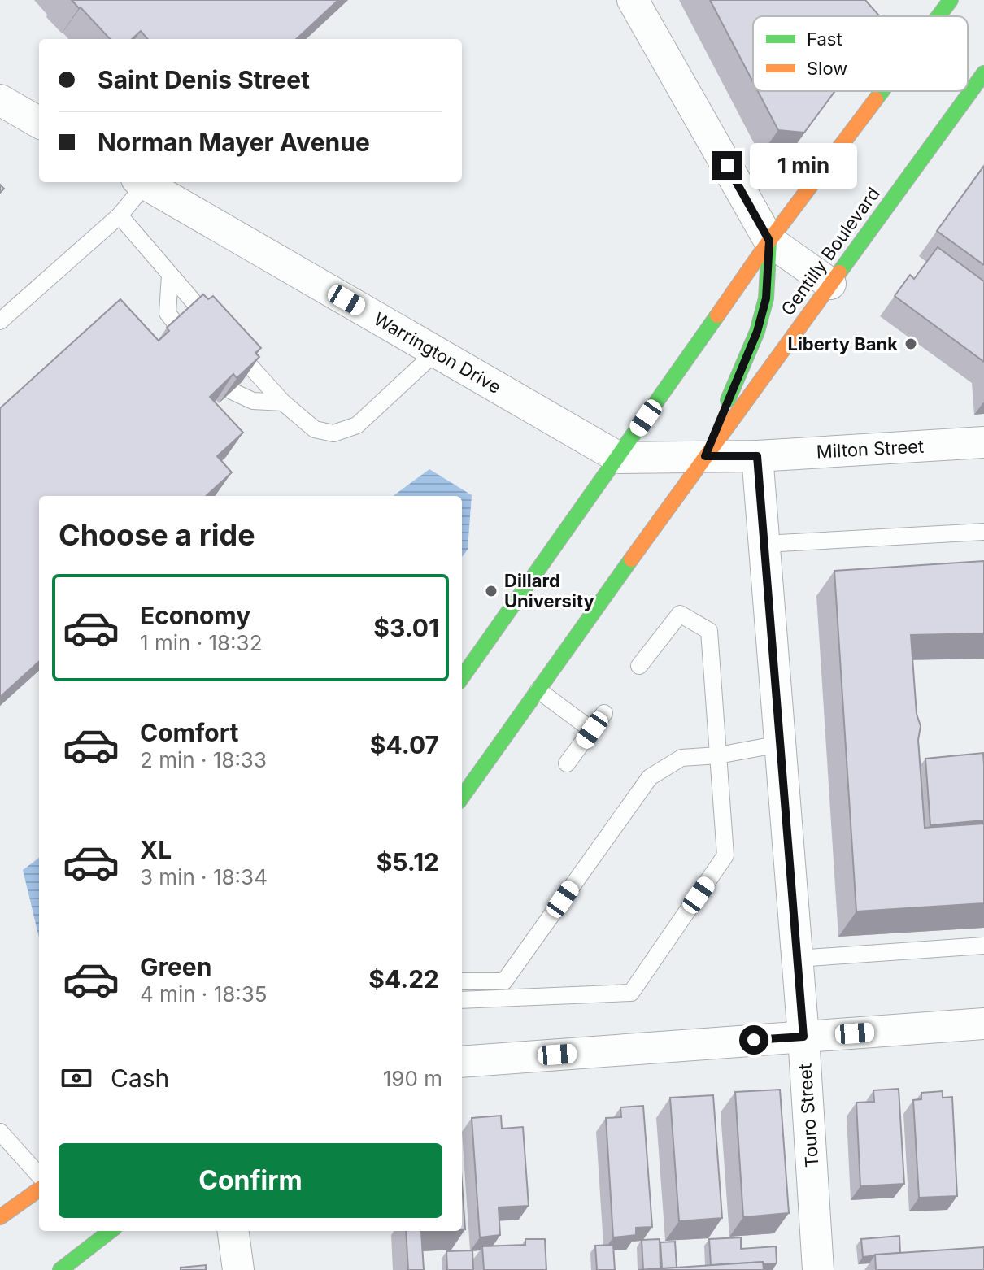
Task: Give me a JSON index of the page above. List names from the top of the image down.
{
  "streets": {
    "main road": ["Gentilly Boulevard"],
    "street": ["Warrington Drive", "Milton Street", "Touro Street"]
  },
  "crossings": [
    ["Milton Street", "Touro Street"]
  ],
  "places": ["Liberty Bank", "Dillard University"],
  "legend": ["Fast", "Slow"],
  "page": {
    "banner": ["Saint Denis Street", "Norman Mayer Avenue"],
    "bubble": "1 min",
    "heading": "Choose a ride",
    "list": [
      {
        "name": "Economy",
        "note": "1 min · 18:32",
        "value": "$3.01"
      },
      {
        "name": "Comfort",
        "note": "2 min · 18:33",
        "value": "$4.07"
      },
      {
        "name": "XL",
        "note": "3 min · 18:34",
        "value": "$5.12"
      },
      {
        "name": "Green",
        "note": "4 min · 18:35",
        "value": "$4.22"
      }
    ],
    "pay": ["Cash", "190 m"],
    "buttons": "Confirm"
  }
}
